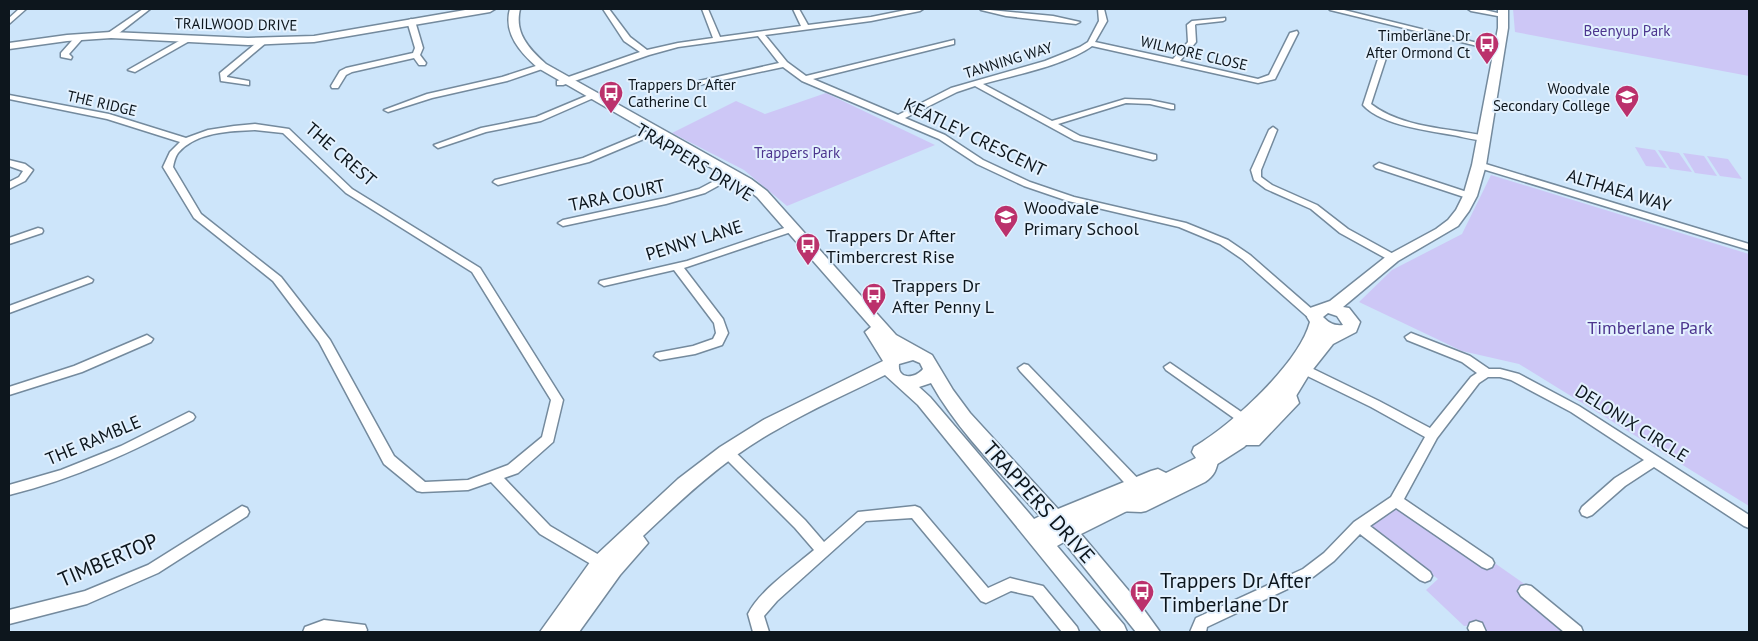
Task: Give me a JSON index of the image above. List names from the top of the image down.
{
  "streets": {
    "main road": ["TRAPPERS DRIVE"],
    "street": [
      "TRAILWOOD DRIVE",
      "WILMORE CLOSE",
      "TANNING WAY",
      "THE RIDGE",
      "KEATLEY CRESCENT",
      "THE CREST",
      "ALTHAEA WAY",
      "TARA COURT",
      "PENNY LANE",
      "DELONIX CIRCLE",
      "THE RAMBLE",
      "TIMBERTOP"
    ]
  },
  "crossings": [
    ["WILMORE CLOSE", "TANNING WAY"],
    ["TANNING WAY", "KEATLEY CRESCENT"],
    ["THE RIDGE", "THE CREST"],
    ["TRAPPERS DRIVE", "TARA COURT"],
    ["TRAPPERS DRIVE", "PENNY LANE"]
  ],
  "parks": ["Beenyup Park", "Trappers Park", "Timberlane Park"],
  "places": {
    "bus stop": [
      "Timberlane Dr After Ormond Ct",
      "Trappers Dr After Catherine Cl",
      "Trappers Dr After Timbercrest Rise",
      "Trappers Dr After Penny L",
      "Trappers Dr After Timberlane Dr"
    ],
    "school or university": ["Woodvale Secondary College", "Woodvale Primary School"]
  }
}
